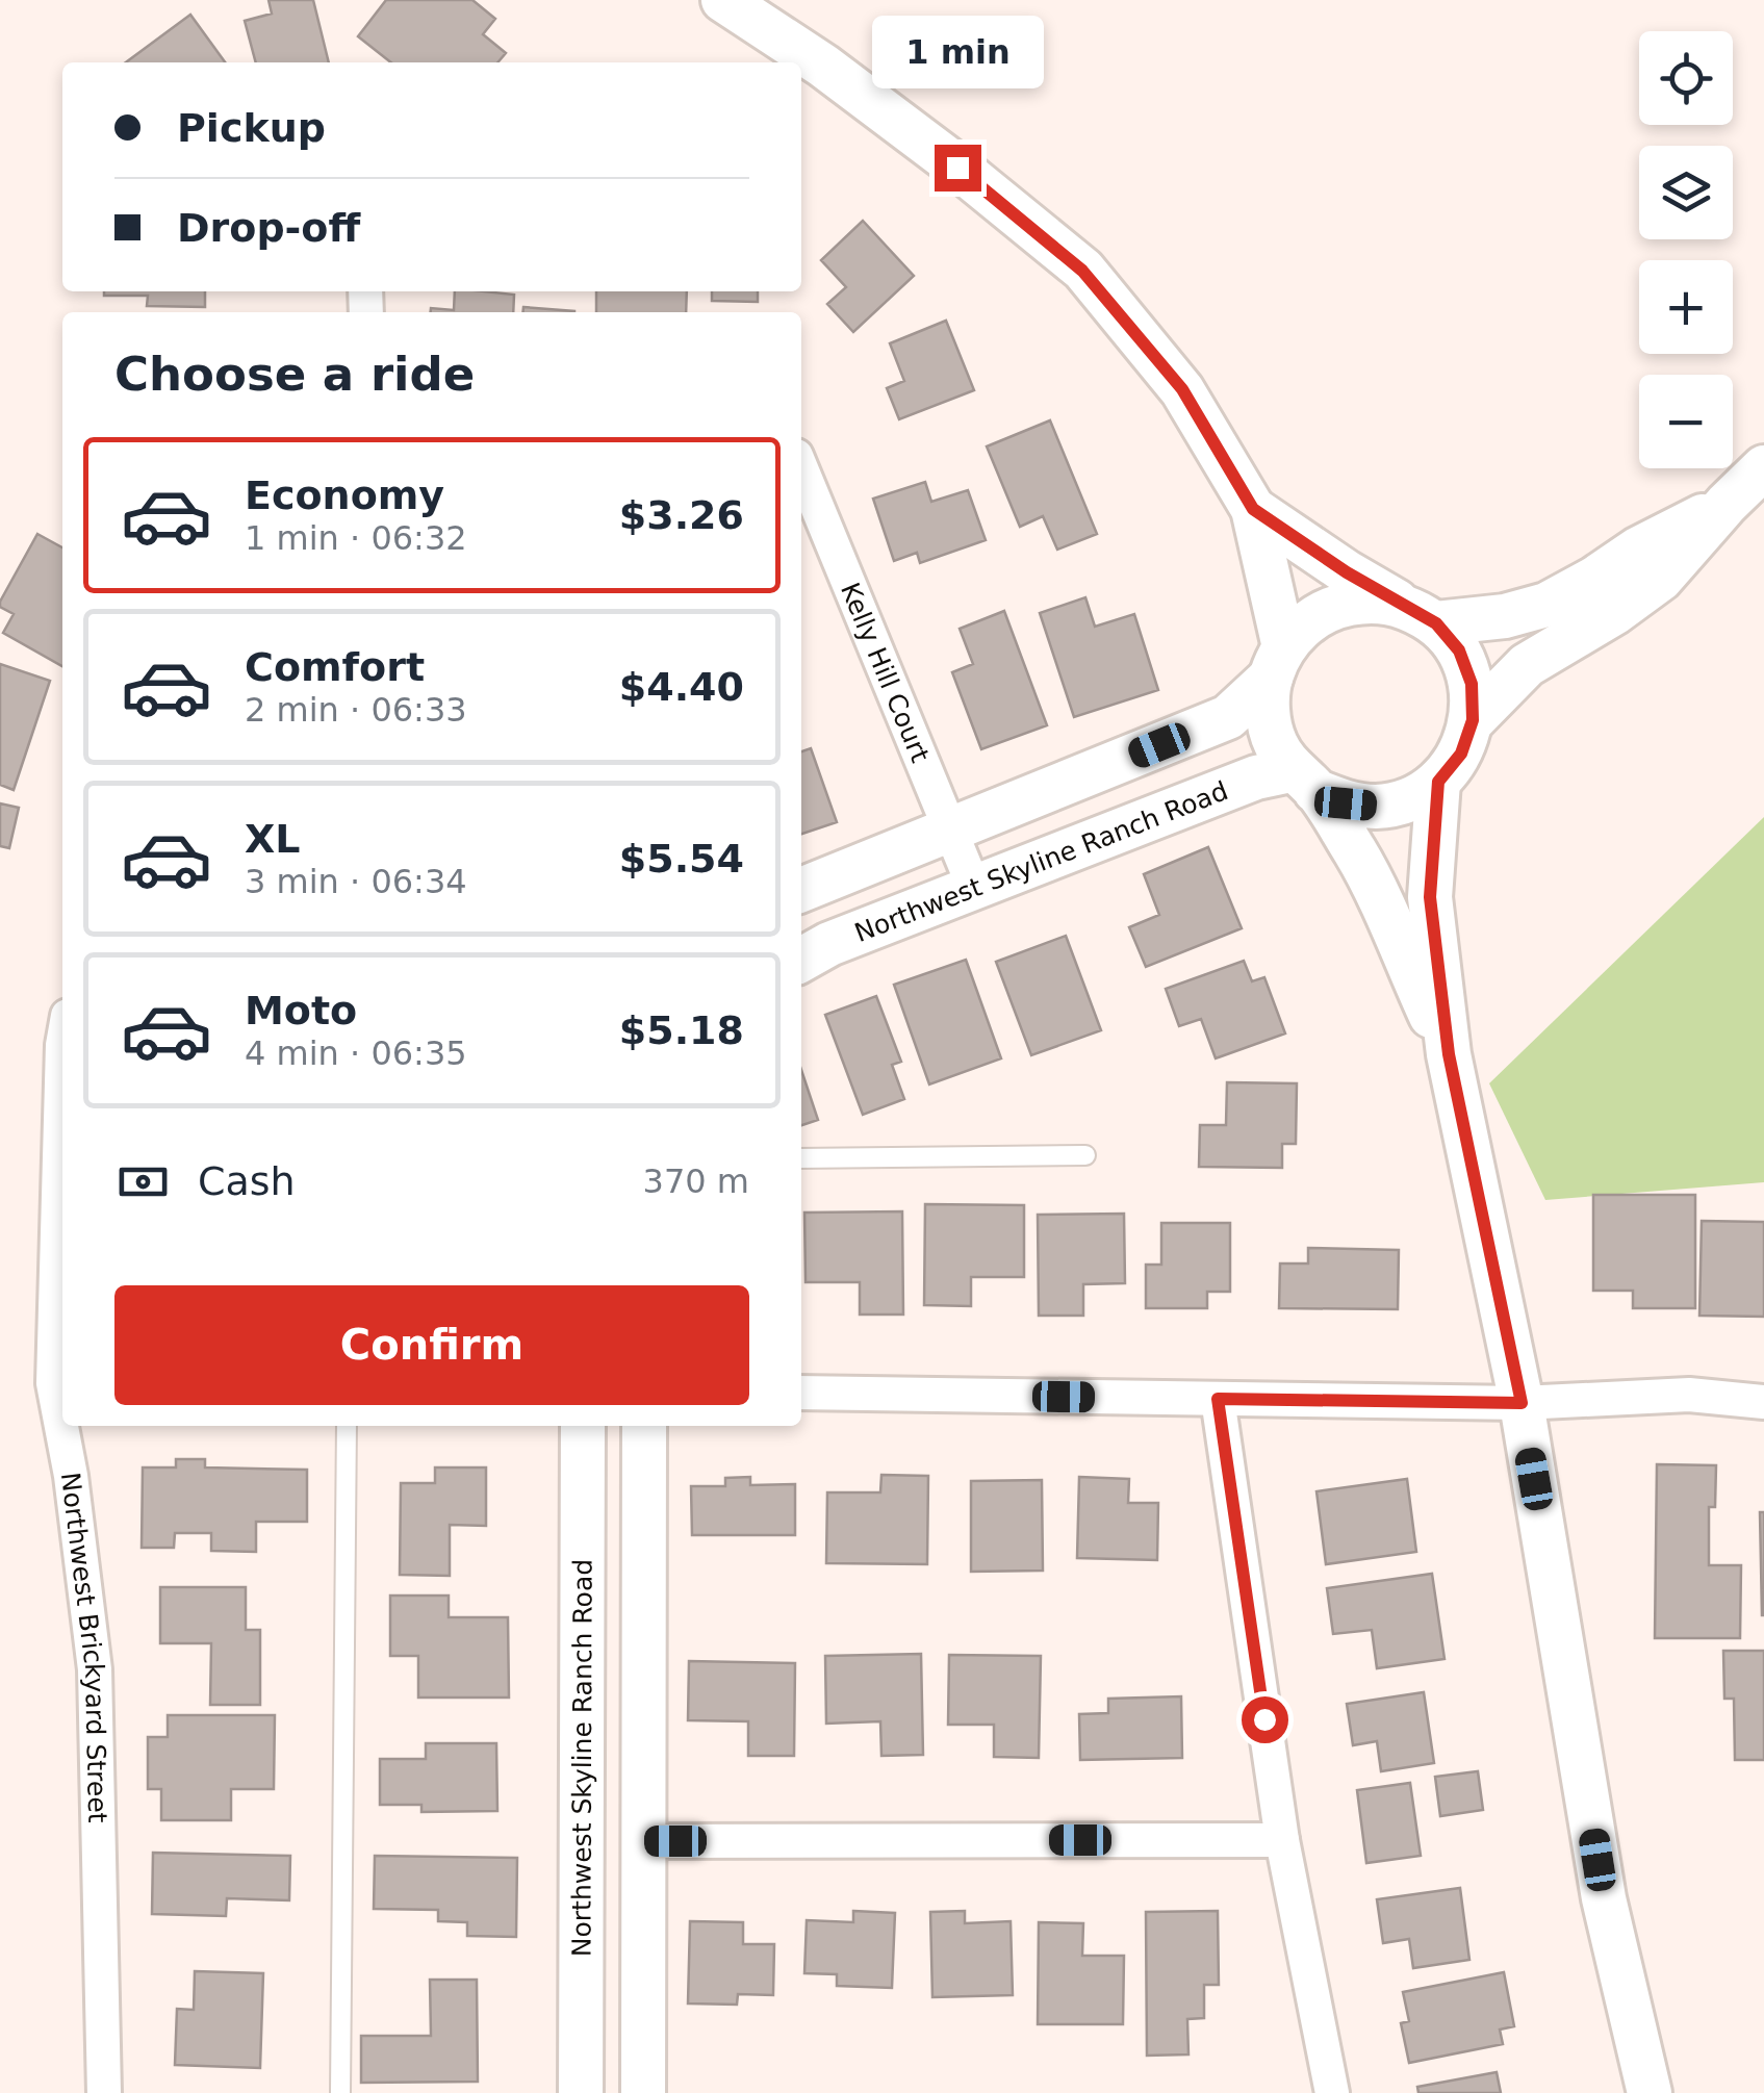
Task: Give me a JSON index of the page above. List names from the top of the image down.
{
  "streets": {
    "street": ["Kelly Hill Court", "Northwest Skyline Ranch Road", "Northwest Brickyard Street"]
  },
  "crossings": [
    ["Kelly Hill Court", "Northwest Skyline Ranch Road"]
  ],
  "page": {
    "bubble": "1 min",
    "map_buttons": ["+", "−"],
    "banner": ["Pickup", "Drop-off"],
    "heading": "Choose a ride",
    "list": [
      {
        "name": "Economy",
        "note": "1 min · 06:32",
        "value": "$3.26"
      },
      {
        "name": "Comfort",
        "note": "2 min · 06:33",
        "value": "$4.40"
      },
      {
        "name": "XL",
        "note": "3 min · 06:34",
        "value": "$5.54"
      },
      {
        "name": "Moto",
        "note": "4 min · 06:35",
        "value": "$5.18"
      }
    ],
    "pay": ["Cash", "370 m"],
    "buttons": "Confirm"
  }
}
